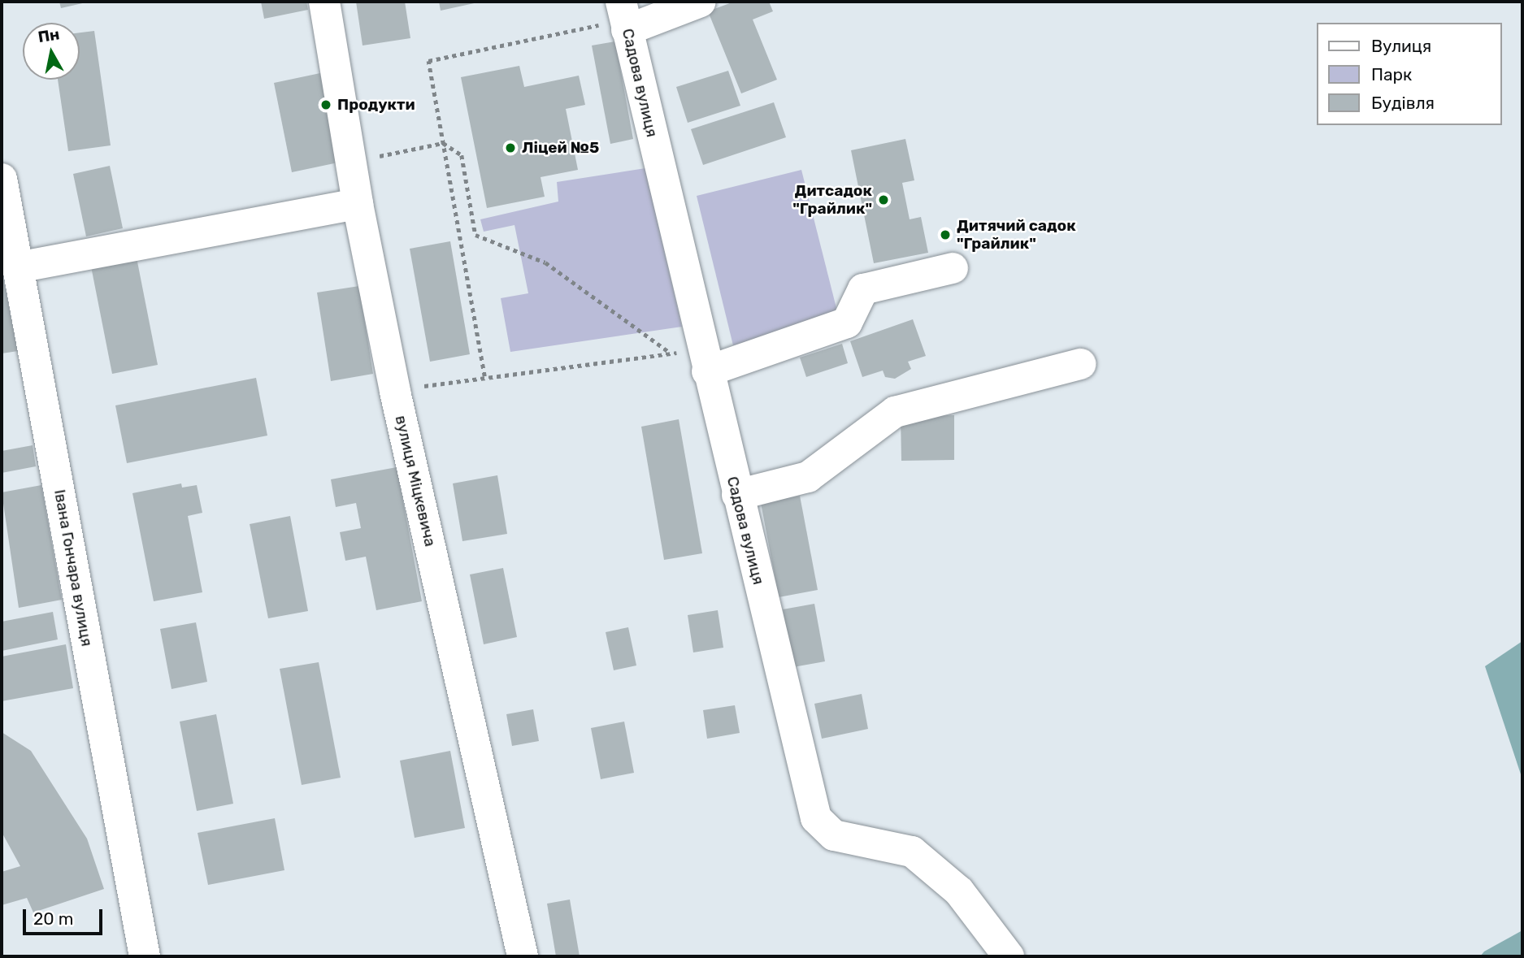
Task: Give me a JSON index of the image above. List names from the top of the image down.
{
  "streets": {
    "street": ["Садова вулиця", "вулиця Міцкевича", "Івана Гончара вулиця"]
  },
  "places": [
    "Продукти",
    "Ліцей №5",
    "Дитсадок \"Грайлик\"",
    "Дитячий садок \"Грайлик\""
  ],
  "legend": ["Вулиця", "Парк", "Будівля"],
  "scale_bar": "20 m",
  "north": "top"
}
